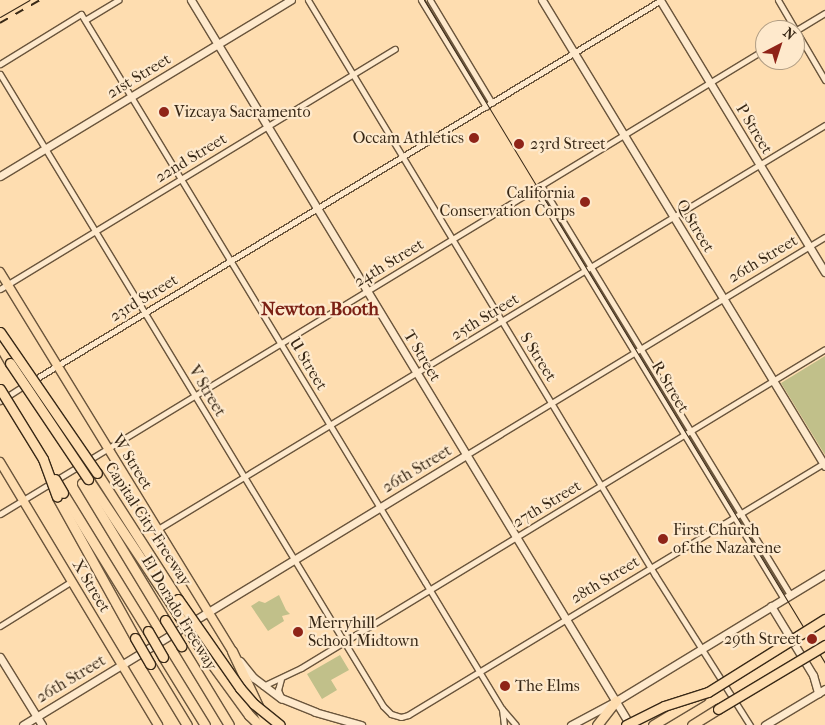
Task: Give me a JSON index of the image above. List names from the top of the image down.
{
  "streets": {
    "highway": ["Capital City Freeway", "El Dorado Freeway"],
    "main road": [
      "21st Street",
      "P Street",
      "Q Street",
      "26th Street",
      "T Street",
      "W Street",
      "X Street"
    ],
    "street": [
      "22nd Street",
      "24th Street",
      "23rd Street",
      "25th Street",
      "S Street",
      "U Street",
      "R Street",
      "V Street",
      "27th Street",
      "28th Street"
    ]
  },
  "crossings": [
    ["21st Street", "T Street"],
    ["21st Street", "U Street"],
    ["21st Street", "V Street"],
    ["P Street", "26th Street"],
    ["P Street", "24th Street"],
    ["P Street", "23rd Street"],
    ["P Street", "25th Street"],
    ["22nd Street", "T Street"],
    ["22nd Street", "S Street"],
    ["22nd Street", "U Street"],
    ["22nd Street", "V Street"],
    ["22nd Street", "W Street"],
    ["Q Street", "26th Street"],
    ["Q Street", "24th Street"],
    ["Q Street", "23rd Street"],
    ["Q Street", "25th Street"],
    ["Q Street", "27th Street"],
    ["Q Street", "28th Street"],
    ["26th Street", "T Street"],
    ["26th Street", "S Street"],
    ["26th Street", "U Street"],
    ["26th Street", "R Street"],
    ["26th Street", "V Street"],
    ["26th Street", "W Street"],
    ["26th Street", "X Street"],
    ["24th Street", "T Street"],
    ["24th Street", "S Street"],
    ["24th Street", "U Street"],
    ["24th Street", "R Street"],
    ["24th Street", "V Street"],
    ["24th Street", "W Street"],
    ["24th Street", "X Street"],
    ["23rd Street", "T Street"],
    ["23rd Street", "S Street"],
    ["23rd Street", "U Street"],
    ["23rd Street", "V Street"],
    ["23rd Street", "W Street"],
    ["25th Street", "T Street"],
    ["25th Street", "S Street"],
    ["25th Street", "U Street"],
    ["25th Street", "R Street"],
    ["25th Street", "V Street"],
    ["25th Street", "W Street"],
    ["T Street", "27th Street"],
    ["T Street", "28th Street"],
    ["S Street", "27th Street"],
    ["S Street", "28th Street"],
    ["U Street", "27th Street"],
    ["U Street", "28th Street"],
    ["R Street", "27th Street"],
    ["R Street", "28th Street"],
    ["V Street", "27th Street"],
    ["V Street", "28th Street"],
    ["W Street", "27th Street"]
  ],
  "districts": ["Newton Booth"],
  "places": [
    "Vizcaya Sacramento",
    "Occam Athletics",
    "23rd Street",
    "California Conservation Corps",
    "First Church of the Nazarene",
    "Merryhill School Midtown",
    "29th Street",
    "The Elms"
  ],
  "north": "top right"
}
